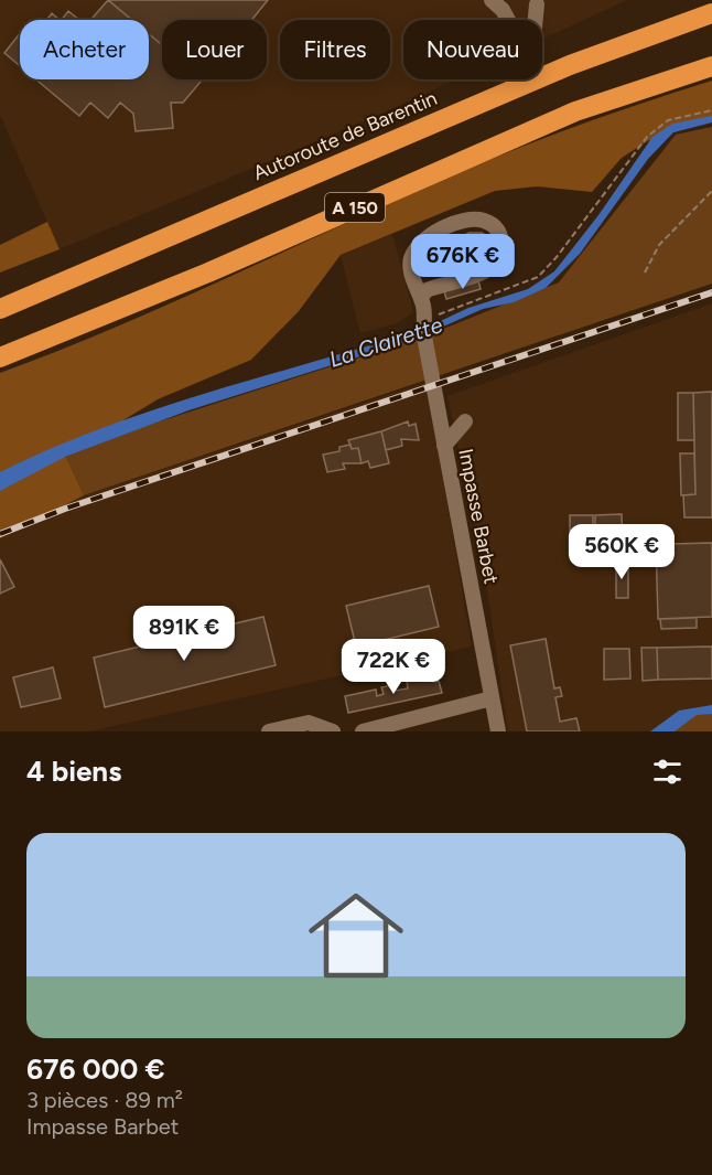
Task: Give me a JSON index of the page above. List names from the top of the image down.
{
  "streets": {
    "highway": ["Autoroute de Barentin", "A 150"],
    "street": ["Impasse Barbet"]
  },
  "water": ["La Clairette"],
  "page": {
    "chip": [
      "Acheter",
      "Louer",
      "Filtres",
      "Nouveau"
    ],
    "price": [
      "676K €",
      "560K €",
      "891K €",
      "722K €"
    ],
    "heading": "4 biens",
    "list": [
      {
        "name": "676 000 €",
        "note": "3 pièces · 89 m² · Impasse Barbet"
      }
    ]
  }
}
